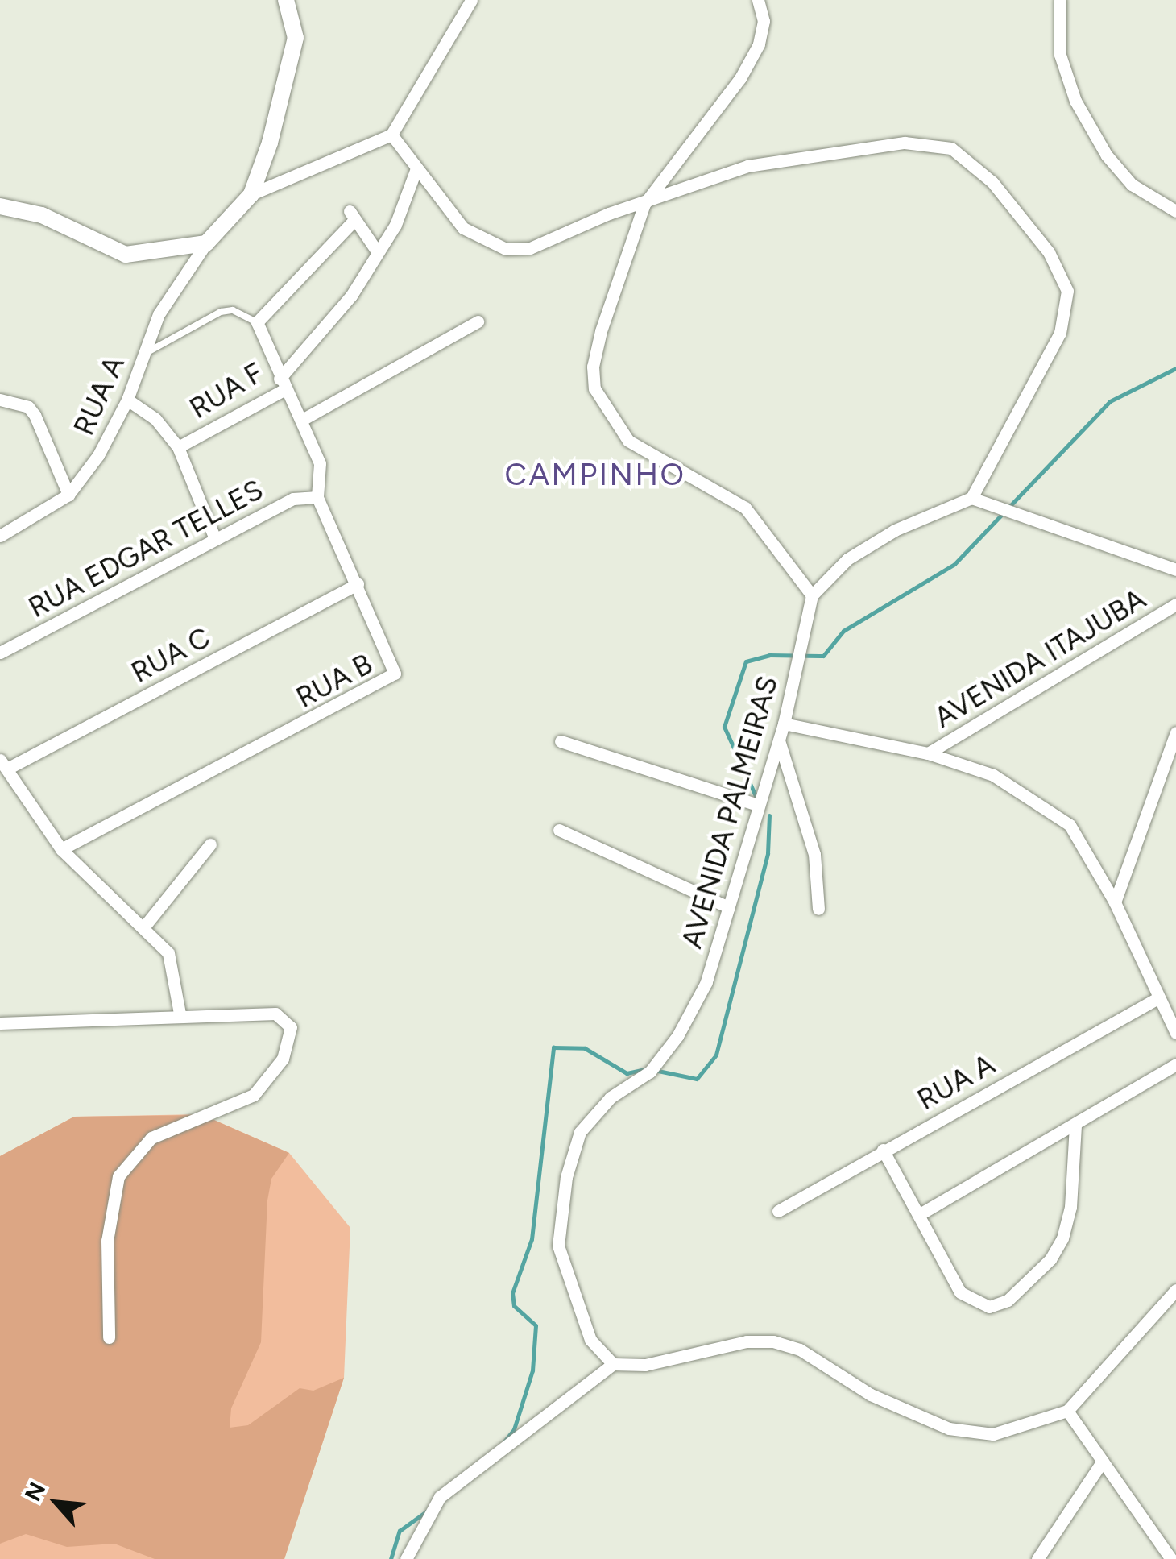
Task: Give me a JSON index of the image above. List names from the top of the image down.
{
  "streets": {
    "street": [
      "RUA F",
      "RUA A",
      "RUA EDGAR TELLES",
      "RUA C",
      "AVENIDA ITAJUBA",
      "RUA B",
      "AVENIDA PALMEIRAS"
    ]
  },
  "crossings": [
    ["RUA F", "RUA B"],
    ["RUA EDGAR TELLES", "RUA B"],
    ["RUA C", "RUA B"]
  ],
  "districts": ["CAMPINHO"],
  "north": "top left"
}
